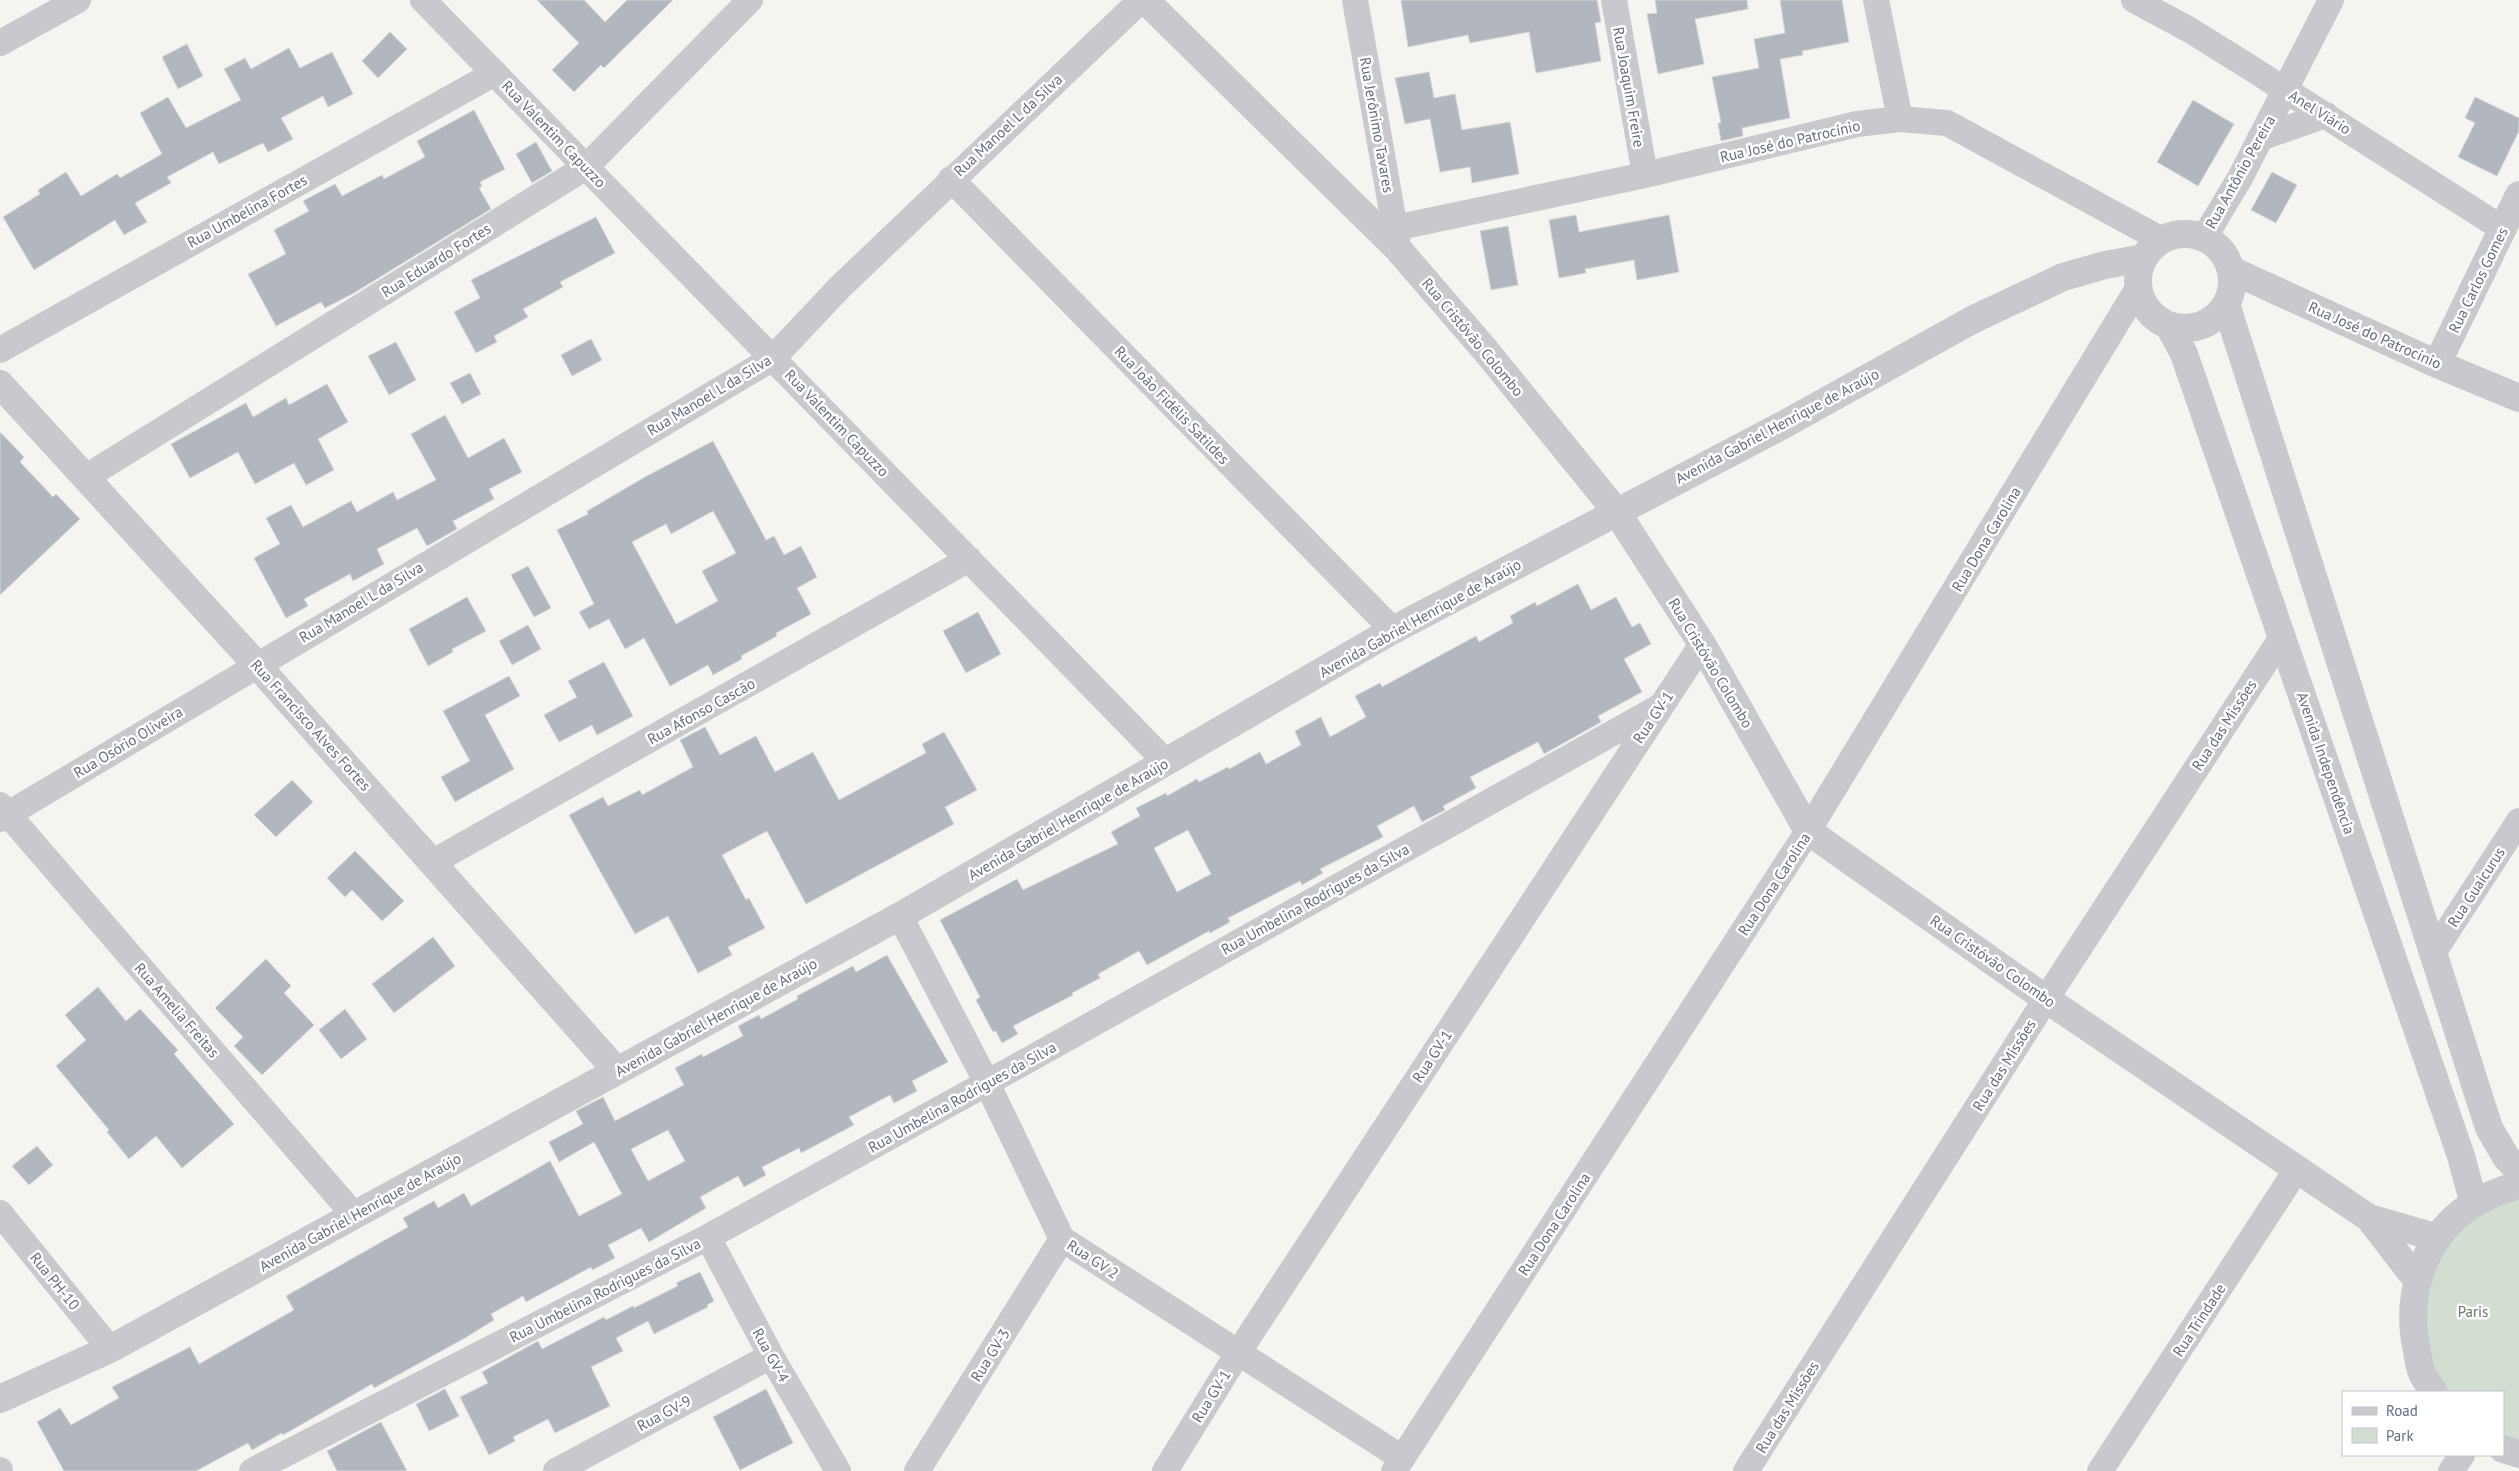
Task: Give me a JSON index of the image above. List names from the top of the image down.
{
  "streets": {
    "street": [
      "Rua Joaquim Freire",
      "Anel Viário",
      "Rua Manoel L da Silva",
      "Rua Jerônimo Tavares",
      "Rua Valentim Capuzzo",
      "Rua José do Patrocínio",
      "Rua Antônio Pereira",
      "Rua Umbelina Fortes",
      "Rua Eduardo Fortes",
      "Rua Carlos Gomes",
      "Rua Cristóvão Colombo",
      "Rua João Fidélis Satildes",
      "Avenida Gabriel Henrique de Araújo",
      "Rua Dona Carolina",
      "Rua Afonso Cascão",
      "Rua GV-1",
      "Rua Francisco Alves Fortes",
      "Rua das Missões",
      "Rua Osório Oliveira",
      "Avenida Independência",
      "Rua Guaicurus",
      "Rua Umbelina Rodrigues da Silva",
      "Rua Amelia Freitas",
      "Rua GV 2",
      "Rua PH-10",
      "Rua Trindade",
      "Rua GV-4",
      "Rua GV-3",
      "Rua GV-9"
    ]
  },
  "crossings": [
    ["Rua Joaquim Freire", "Rua José do Patrocínio"],
    ["Anel Viário", "Rua Antônio Pereira"],
    ["Anel Viário", "Rua Carlos Gomes"],
    ["Rua Manoel L da Silva", "Rua Valentim Capuzzo"],
    ["Rua Manoel L da Silva", "Rua João Fidélis Satildes"],
    ["Rua Manoel L da Silva", "Rua Francisco Alves Fortes"],
    ["Rua Manoel L da Silva", "Rua Osório Oliveira"],
    ["Rua Jerônimo Tavares", "Rua José do Patrocínio"],
    ["Rua Jerônimo Tavares", "Rua Cristóvão Colombo"],
    ["Rua Valentim Capuzzo", "Rua Umbelina Fortes"],
    ["Rua Valentim Capuzzo", "Rua Eduardo Fortes"],
    ["Rua Valentim Capuzzo", "Avenida Gabriel Henrique de Araújo"],
    ["Rua Valentim Capuzzo", "Rua Afonso Cascão"],
    ["Rua José do Patrocínio", "Rua Antônio Pereira"],
    ["Rua José do Patrocínio", "Rua Carlos Gomes"],
    ["Rua José do Patrocínio", "Rua Cristóvão Colombo"],
    ["Rua José do Patrocínio", "Avenida Gabriel Henrique de Araújo"],
    ["Rua José do Patrocínio", "Rua Dona Carolina"],
    ["Rua José do Patrocínio", "Avenida Independência"],
    ["Rua Antônio Pereira", "Avenida Gabriel Henrique de Araújo"],
    ["Rua Antônio Pereira", "Rua Dona Carolina"],
    ["Rua Antônio Pereira", "Avenida Independência"],
    ["Rua Eduardo Fortes", "Rua Francisco Alves Fortes"],
    ["Rua Cristóvão Colombo", "Avenida Gabriel Henrique de Araújo"],
    ["Rua Cristóvão Colombo", "Rua Dona Carolina"],
    ["Rua Cristóvão Colombo", "Rua GV-1"],
    ["Rua Cristóvão Colombo", "Rua das Missões"],
    ["Rua Cristóvão Colombo", "Rua Trindade"],
    ["Rua João Fidélis Satildes", "Avenida Gabriel Henrique de Araújo"],
    ["Avenida Gabriel Henrique de Araújo", "Rua Dona Carolina"],
    ["Avenida Gabriel Henrique de Araújo", "Rua Francisco Alves Fortes"],
    ["Avenida Gabriel Henrique de Araújo", "Avenida Independência"],
    ["Avenida Gabriel Henrique de Araújo", "Rua Amelia Freitas"],
    ["Avenida Gabriel Henrique de Araújo", "Rua GV 2"],
    ["Avenida Gabriel Henrique de Araújo", "Rua PH-10"],
    ["Rua Dona Carolina", "Avenida Independência"],
    ["Rua Dona Carolina", "Rua GV 2"],
    ["Rua Afonso Cascão", "Rua Francisco Alves Fortes"],
    ["Rua GV-1", "Rua Umbelina Rodrigues da Silva"],
    ["Rua GV-1", "Rua GV 2"],
    ["Rua Francisco Alves Fortes", "Rua Osório Oliveira"],
    ["Rua das Missões", "Avenida Independência"],
    ["Rua Osório Oliveira", "Rua Amelia Freitas"],
    ["Rua Umbelina Rodrigues da Silva", "Rua GV 2"],
    ["Rua Umbelina Rodrigues da Silva", "Rua GV-4"],
    ["Rua GV 2", "Rua GV-3"],
    ["Rua GV-4", "Rua GV-9"]
  ],
  "parks": ["Paris"],
  "legend": ["Road", "Park"]
}
